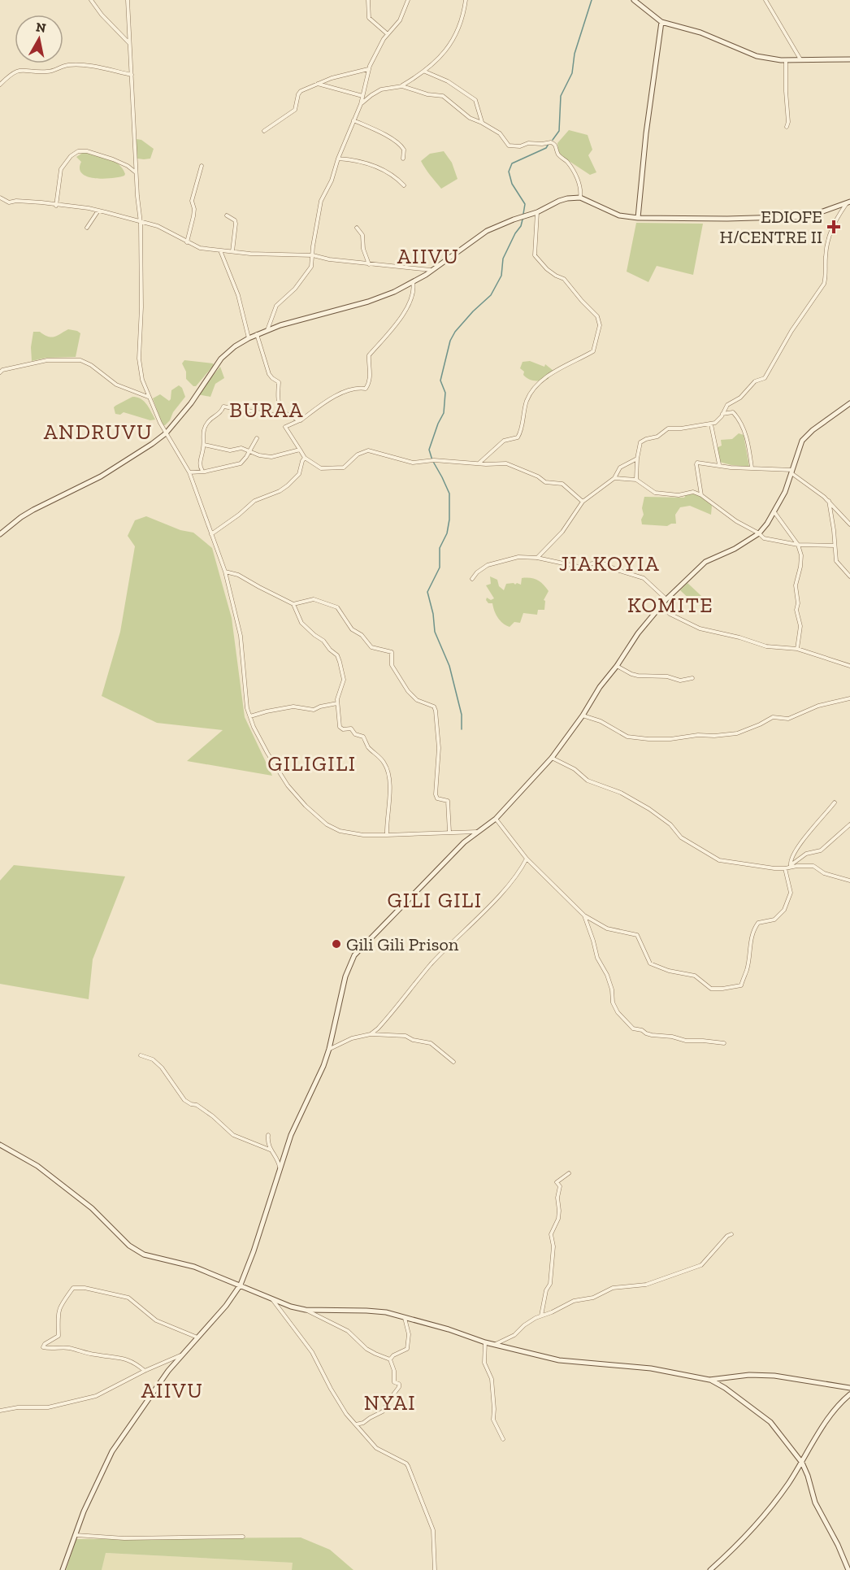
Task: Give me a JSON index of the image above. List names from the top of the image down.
{
  "districts": [
    "AIIVU",
    "BURAA",
    "ANDRUVU",
    "JIAKOYIA",
    "KOMITE",
    "GILIGILI",
    "GILI GILI",
    "AIIVU",
    "NYAI"
  ],
  "places": {
    "health": ["EDIOFE H/CENTRE II"],
    "other": ["Gili Gili Prison"]
  },
  "north": "top"
}
